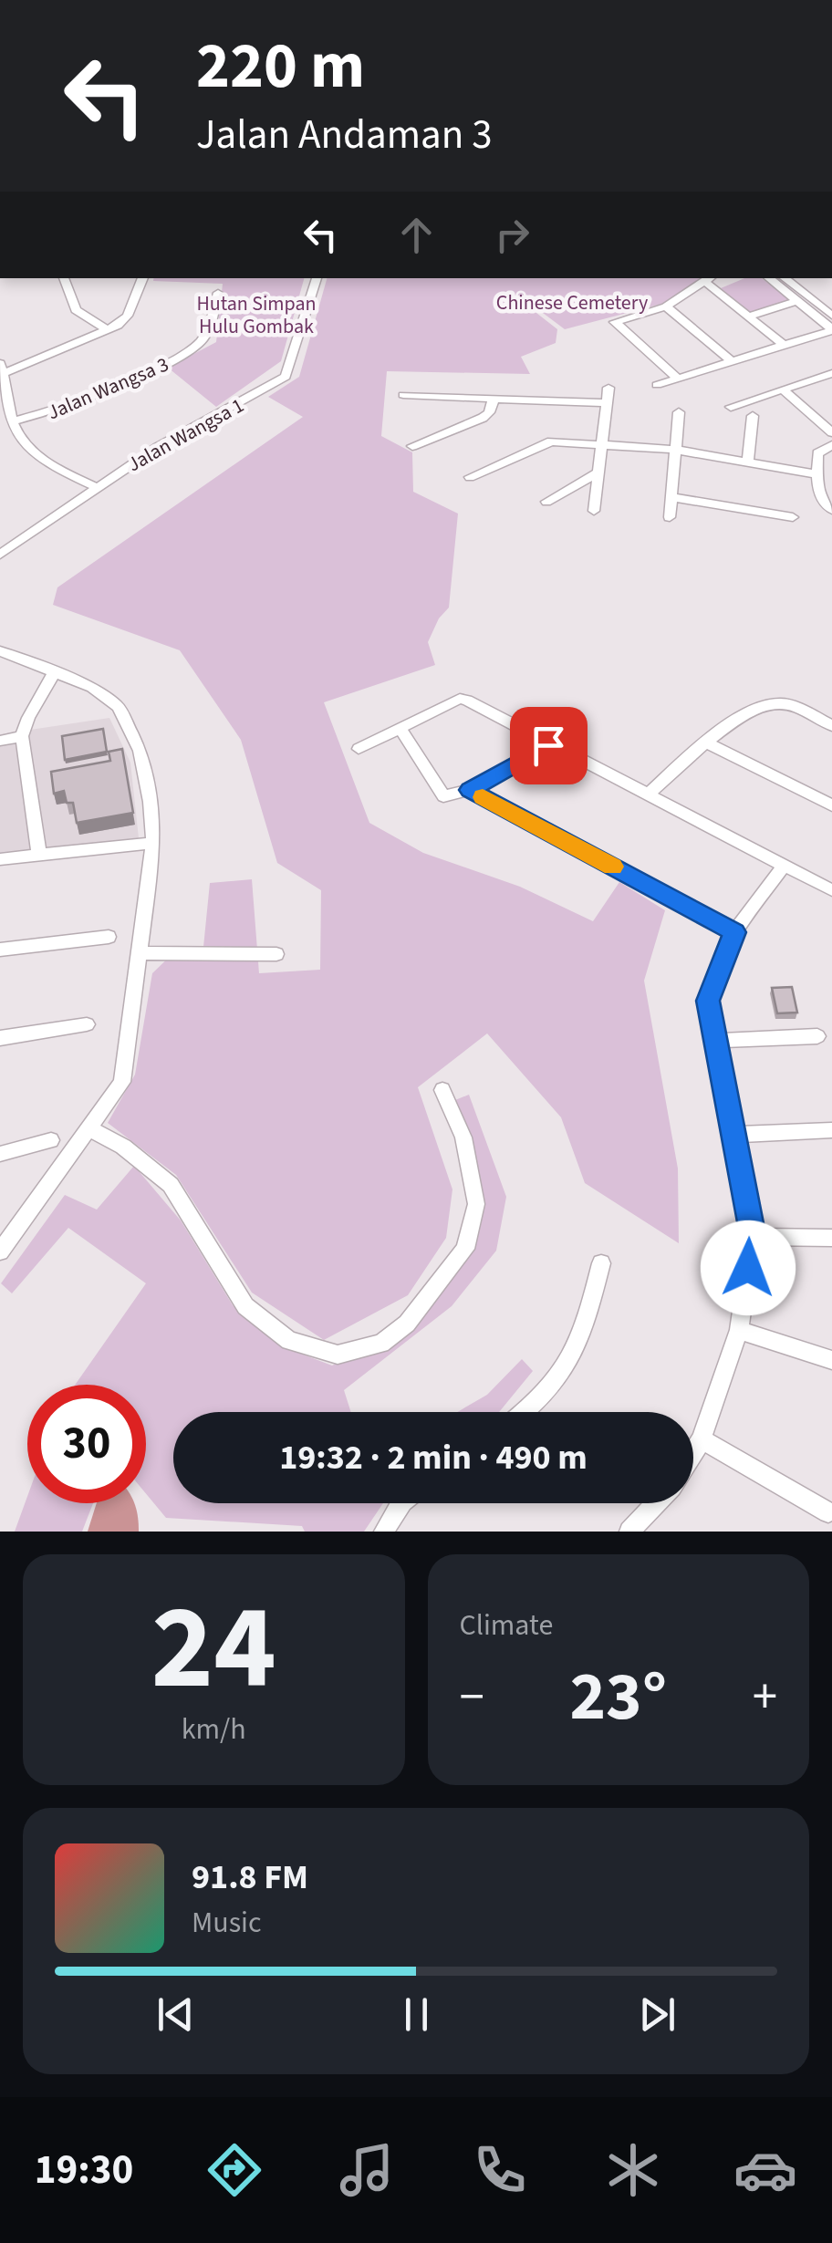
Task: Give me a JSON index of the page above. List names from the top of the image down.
{
  "streets": {
    "street": ["Jalan Wangsa 3", "Jalan Wangsa 1"]
  },
  "parks": ["Chinese Cemetery", "Hutan Simpan Hulu Gombak"],
  "page": {
    "turn": ["220 m", "Jalan Andaman 3"],
    "limit": "30",
    "trip": "19:32 · 2 min · 490 m",
    "tile": [
      ["24", "km/h"],
      "Climate"
    ],
    "heat": ["−", "23°", "+"],
    "song": ["91.8 FM", "Music"],
    "tabs": "19:30"
  }
}
